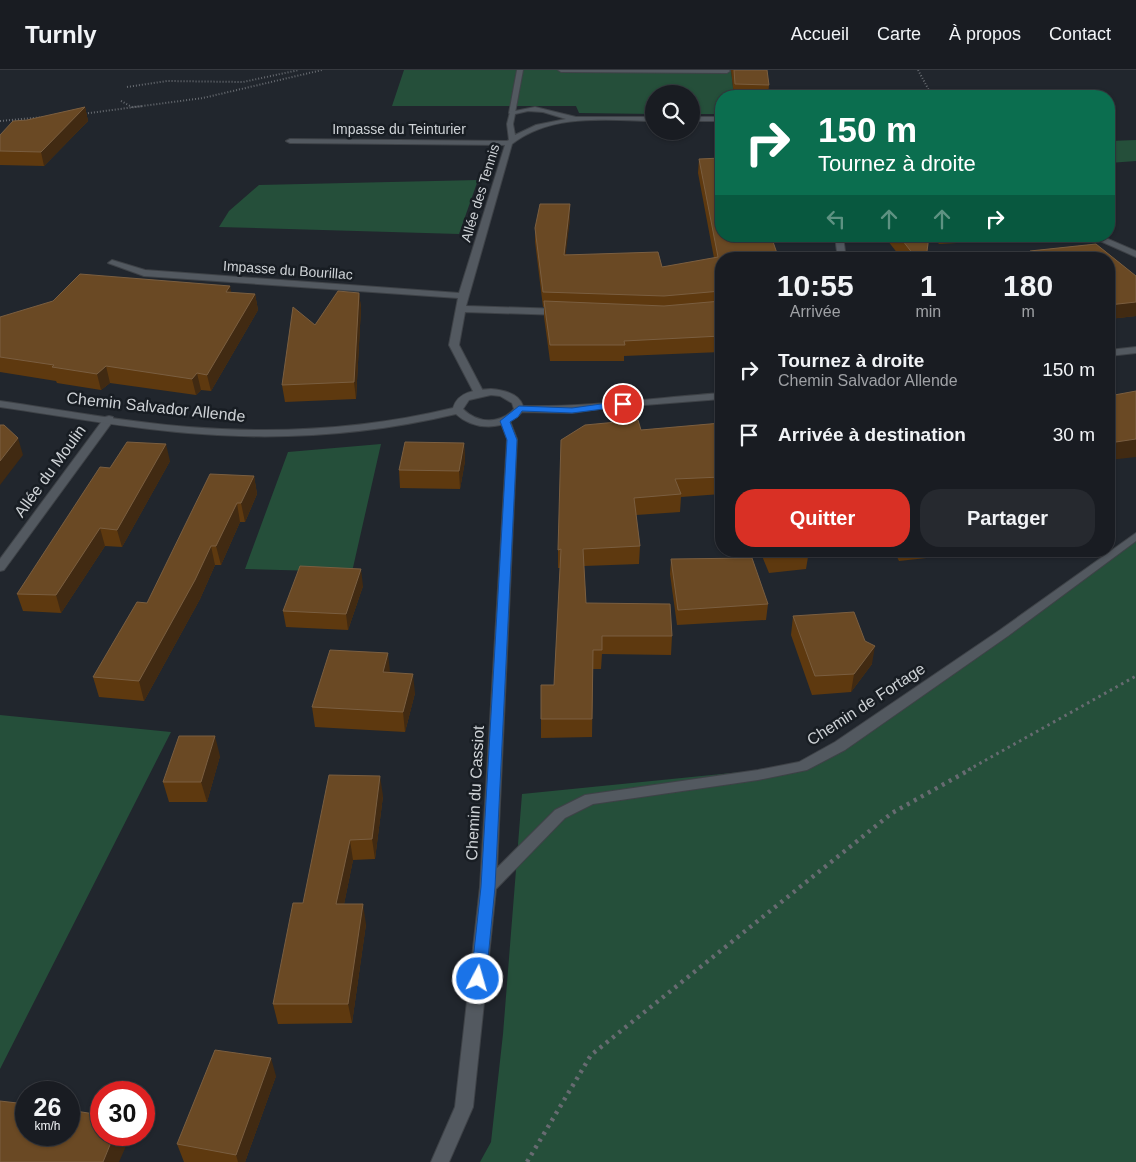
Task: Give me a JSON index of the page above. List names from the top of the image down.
{
  "streets": {
    "street": [
      "Impasse du Teinturier",
      "Allée des Tennis",
      "Impasse du Bourillac",
      "Chemin Salvador Allende",
      "Allée du Moulin",
      "Chemin de Fortage",
      "Chemin du Cassiot"
    ]
  },
  "crossings": [
    ["Impasse du Teinturier", "Allée des Tennis"],
    ["Allée des Tennis", "Impasse du Bourillac"],
    ["Chemin Salvador Allende", "Allée du Moulin"],
    ["Chemin de Fortage", "Chemin du Cassiot"]
  ],
  "page": {
    "header": "Turnly",
    "nav": [
      "Accueil",
      "Carte",
      "À propos",
      "Contact"
    ],
    "turn": ["150 m", "Tournez à droite"],
    "eta": [
      "10:55",
      "Arrivée",
      "1",
      "min",
      "180",
      "m"
    ],
    "list": [
      {
        "name": "Tournez à droite",
        "note": "Chemin Salvador Allende",
        "value": "150 m"
      },
      {
        "name": "Arrivée à destination",
        "value": "30 m"
      }
    ],
    "buttons": ["Quitter", "Partager"],
    "speed": "26 km/h",
    "limit": "30"
  }
}
